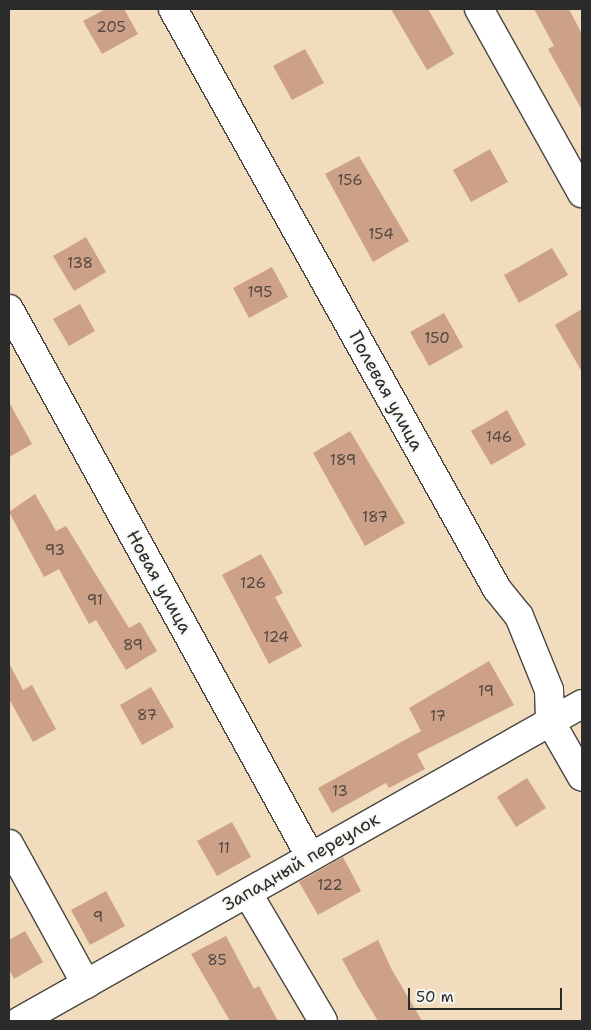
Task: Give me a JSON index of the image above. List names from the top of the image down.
{
  "streets": {
    "street": ["Полевая улица", "Новая улица", "Западный переулок"]
  },
  "crossings": [
    ["Полевая улица", "Западный переулок"],
    ["Новая улица", "Западный переулок"]
  ],
  "house_numbers": [
    "205",
    "156",
    "154",
    "138",
    "195",
    "150",
    "146",
    "189",
    "187",
    "93",
    "126",
    "91",
    "124",
    "89",
    "19",
    "87",
    "17",
    "13",
    "11",
    "122",
    "9",
    "85"
  ],
  "scale_bar": "50 m"
}
